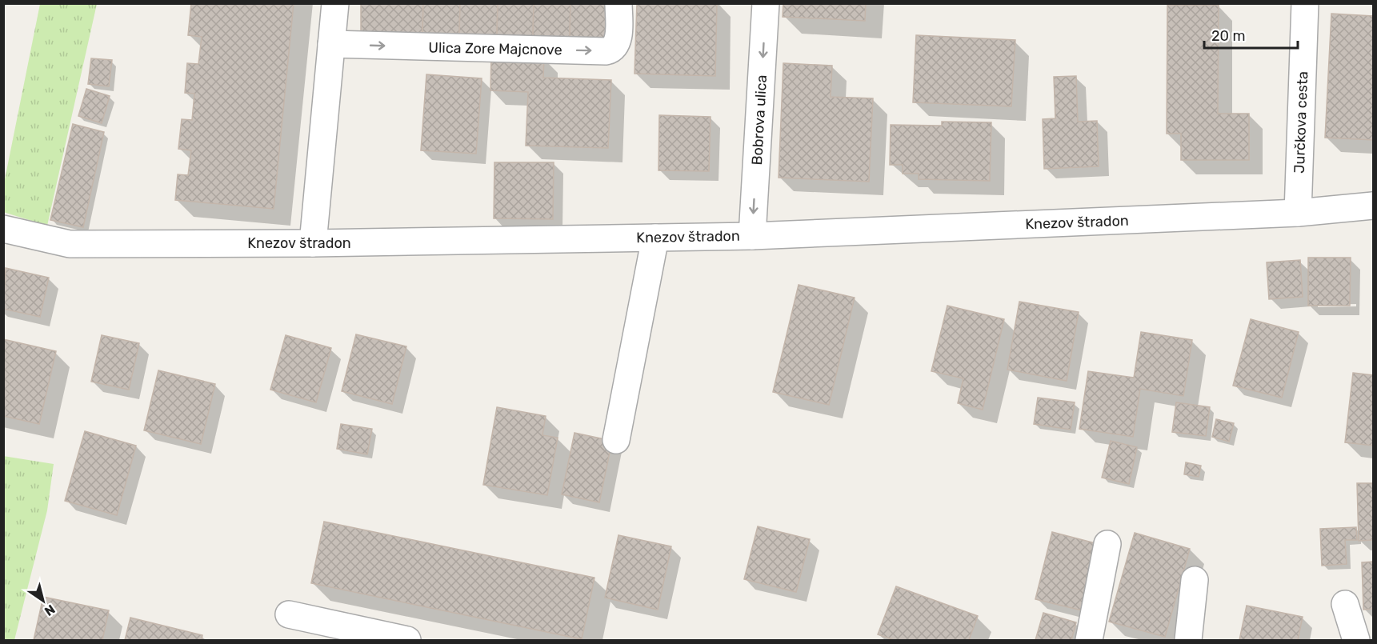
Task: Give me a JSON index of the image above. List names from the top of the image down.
{
  "streets": {
    "street": [
      "Ulica Zore Majcnove",
      "Bobrova ulica",
      "Jurčkova cesta",
      "Knezov štradon"
    ]
  },
  "crossings": [
    ["Bobrova ulica", "Knezov štradon"],
    ["Jurčkova cesta", "Knezov štradon"]
  ],
  "one_way": ["Ulica Zore Majcnove", "Bobrova ulica"],
  "scale_bar": "20 m",
  "north": "bottom right"
}
